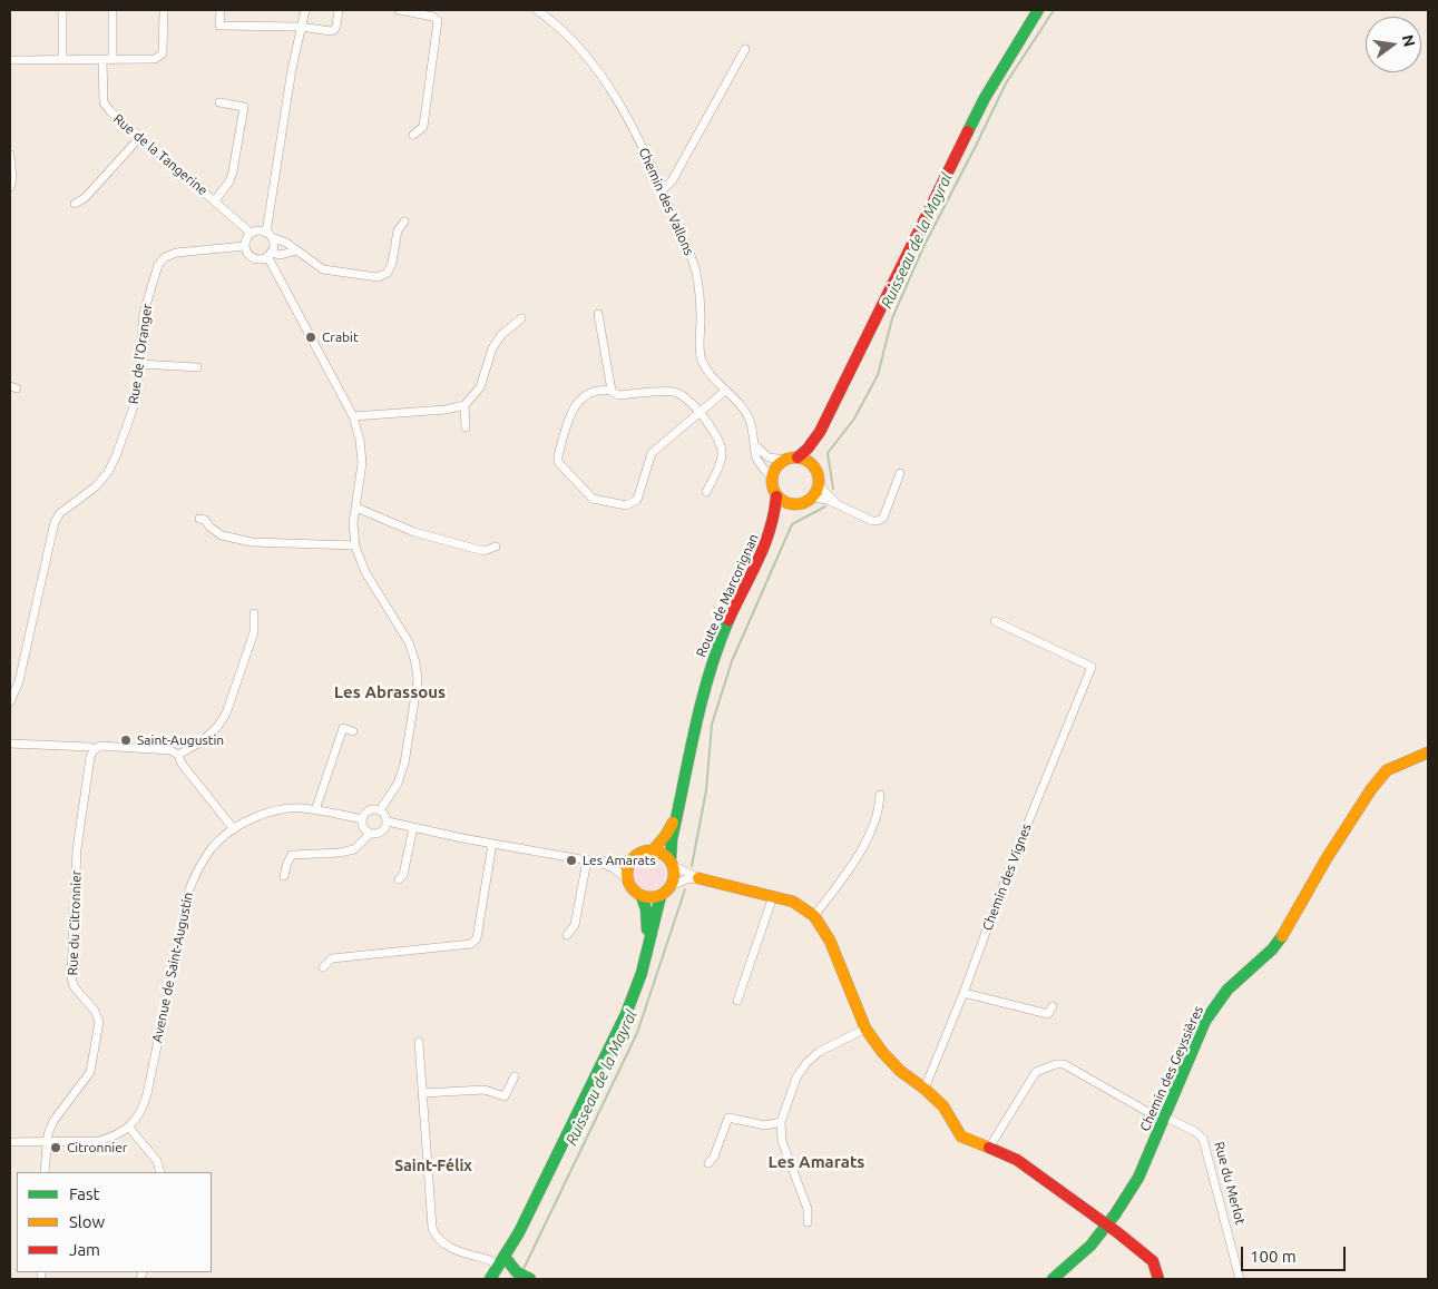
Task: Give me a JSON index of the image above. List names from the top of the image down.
{
  "streets": {
    "main road": ["Route de Marcorignan", "Chemin des Geyssières"],
    "street": [
      "Rue de la Tangerine",
      "Chemin des Vallons",
      "Rue de l'Oranger",
      "Chemin des Vignes",
      "Rue du Citronnier",
      "Avenue de Saint-Augustin",
      "Rue du Merlot"
    ]
  },
  "crossings": [
    ["Rue de la Tangerine", "Rue de l'Oranger"],
    ["Chemin des Vallons", "Route de Marcorignan"],
    ["Chemin des Geyssières", "Rue du Merlot"]
  ],
  "districts": ["Les Abrassous", "Les Amarats", "Saint-Félix"],
  "water": ["Ruisseau de la Mayral"],
  "places": [
    "Crabit",
    "Saint-Augustin",
    "Les Amarats",
    "Citronnier"
  ],
  "legend": ["Fast", "Slow", "Jam"],
  "scale_bar": "100 m",
  "north": "right"
}
